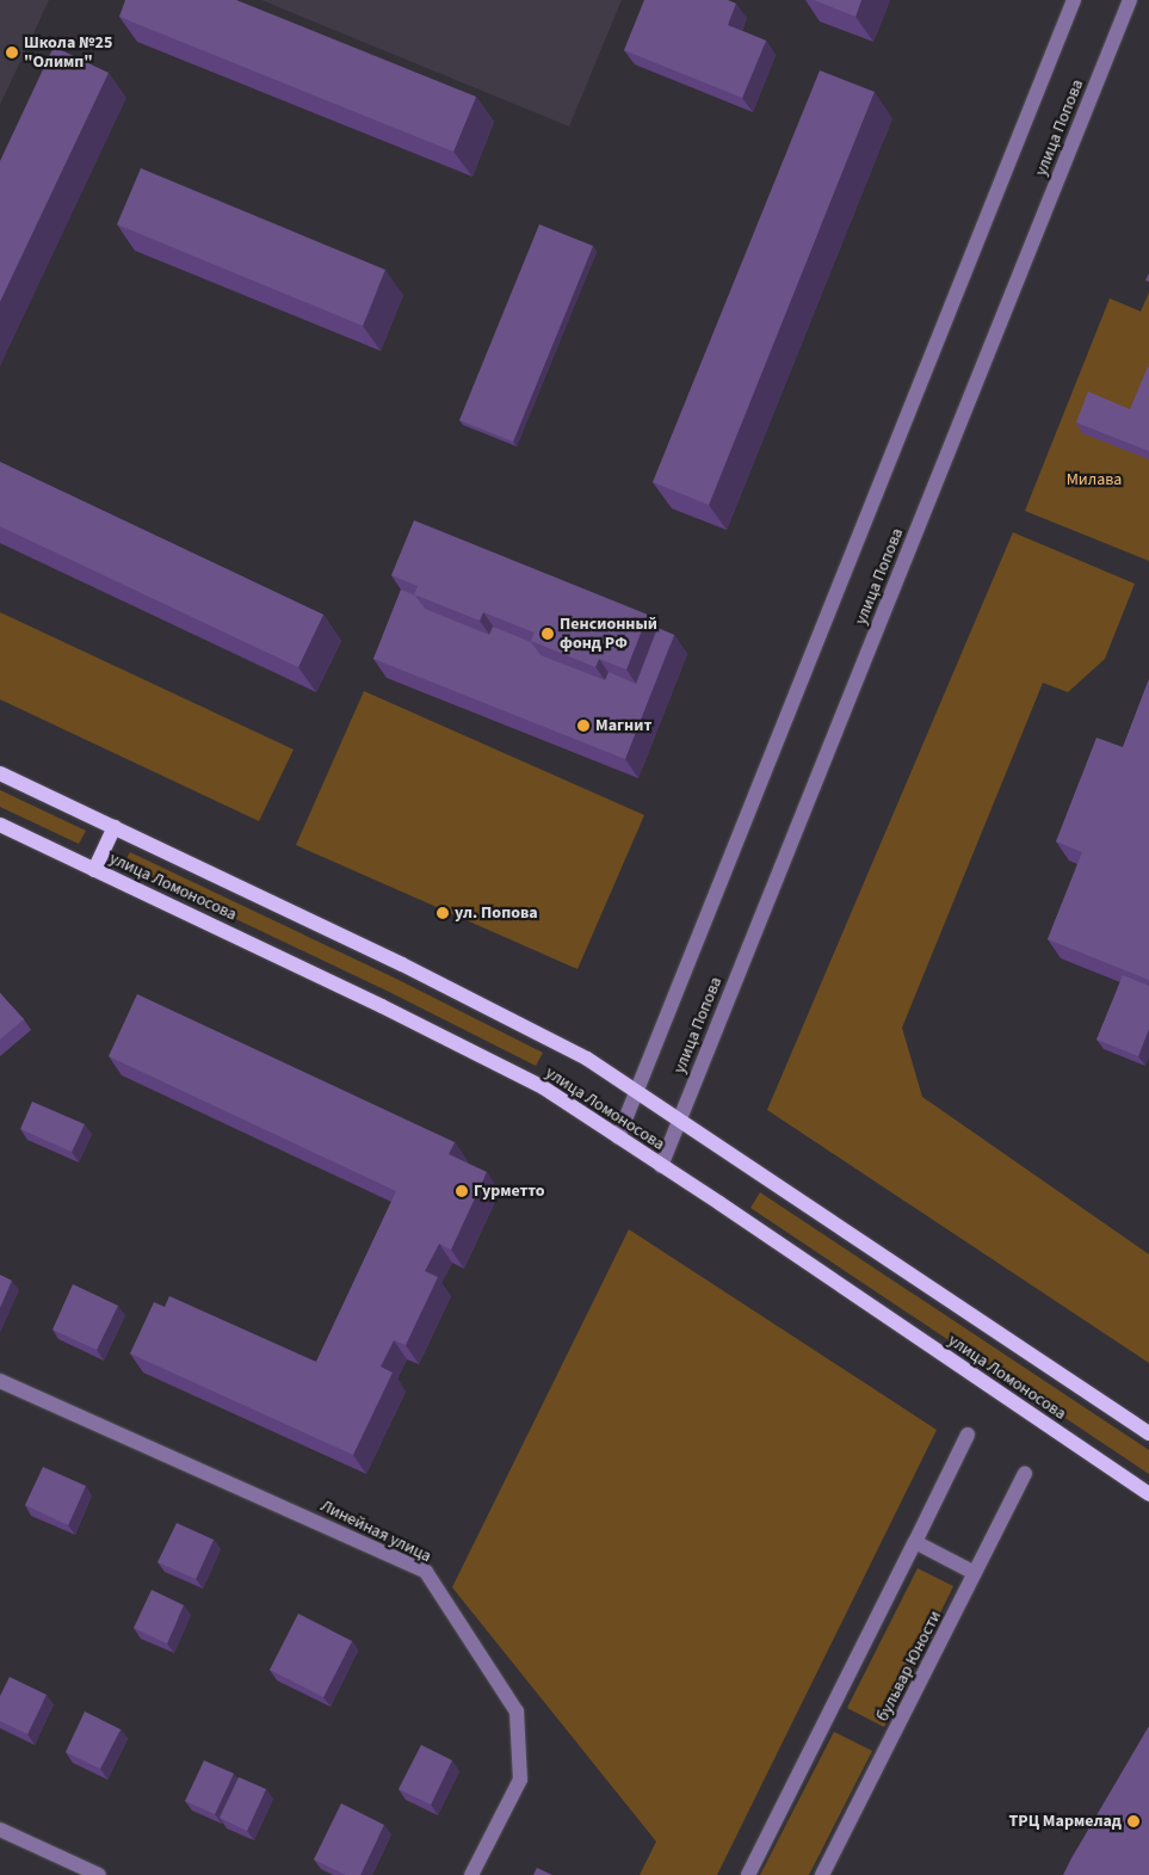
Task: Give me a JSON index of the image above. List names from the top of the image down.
{
  "streets": {
    "main road": ["улица Ломоносова"],
    "street": ["улица Попова", "Линейная улица", "бульвар Юности"]
  },
  "crossings": [
    ["улица Попова", "улица Ломоносова"]
  ],
  "parks": ["Милава"],
  "places": [
    "Школа №25 \"Олимп\"",
    "Пенсионный фонд РФ",
    "Магнит",
    "ул. Попова",
    "Гурметто",
    "ТРЦ Мармелад"
  ]
}
